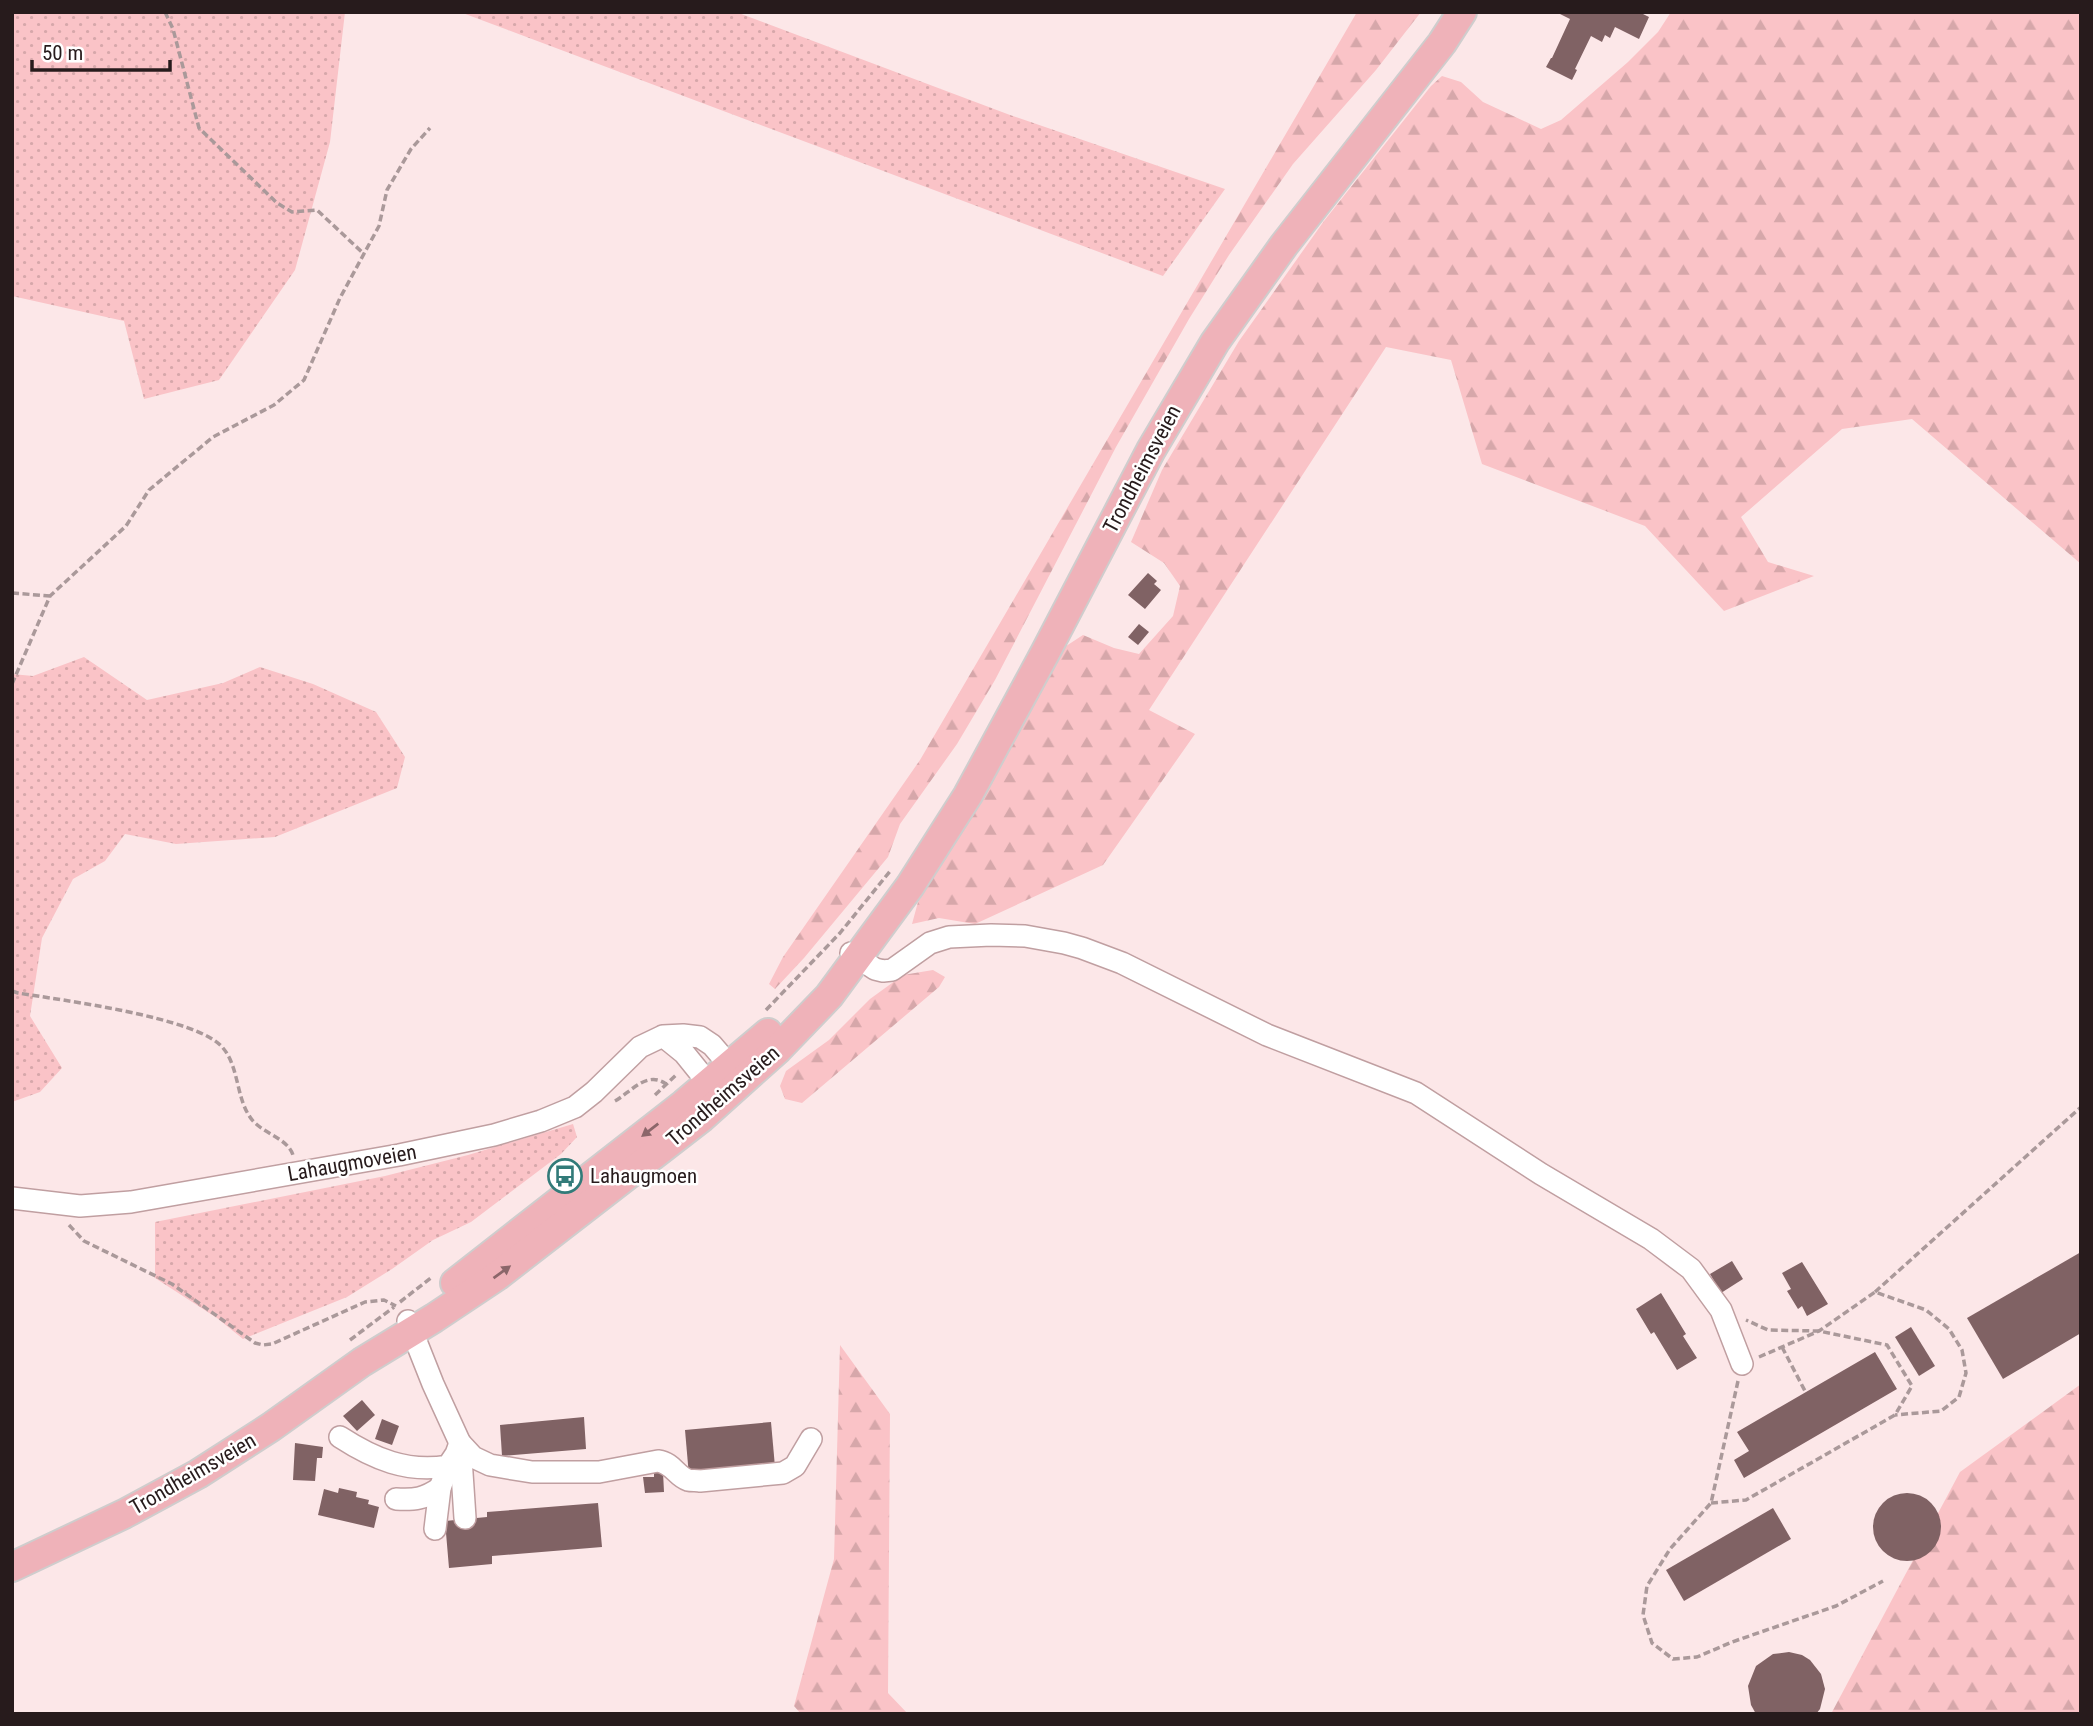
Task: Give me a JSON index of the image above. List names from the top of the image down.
{
  "streets": {
    "main road": ["Trondheimsveien"],
    "street": ["Lahaugmoveien"]
  },
  "crossings": [
    ["Trondheimsveien", "Lahaugmoveien"]
  ],
  "places": {
    "bus stop": ["Lahaugmoen"]
  },
  "scale_bar": "50 m"
}
